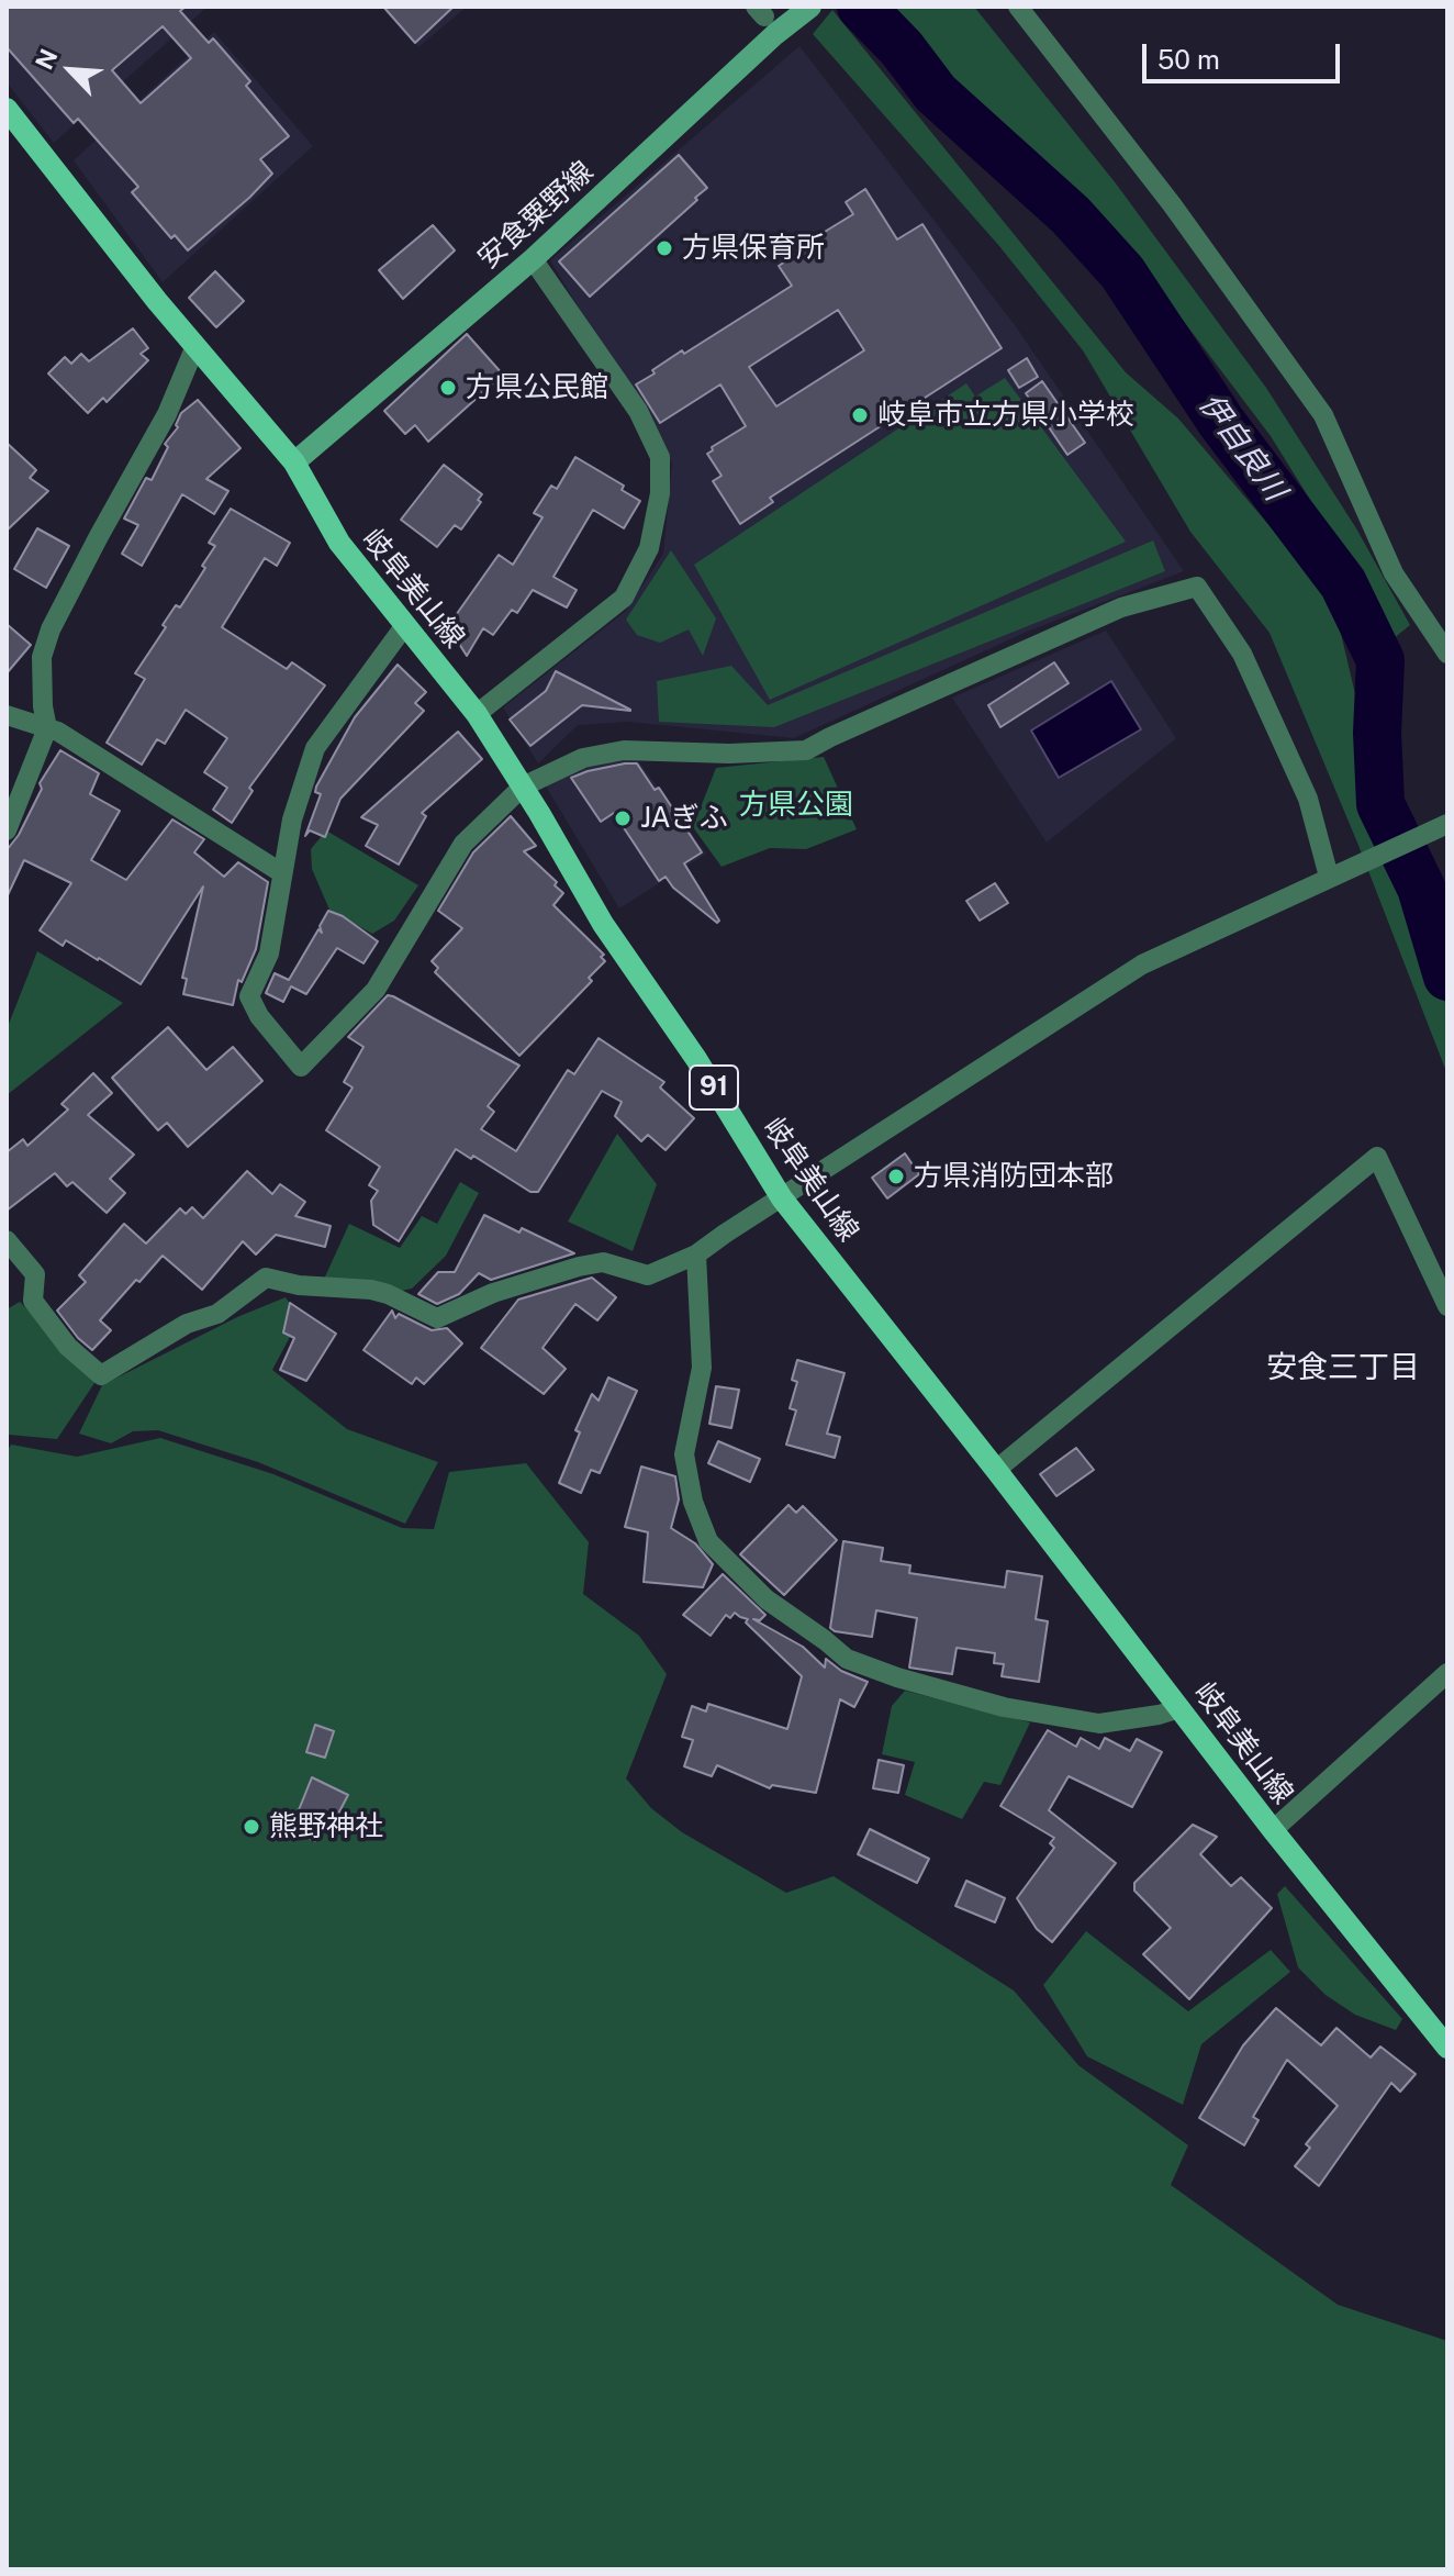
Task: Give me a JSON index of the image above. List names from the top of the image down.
{
  "streets": {
    "main road": ["安食粟野線", "岐阜美山線", "91"]
  },
  "crossings": [
    ["安食粟野線", "岐阜美山線"]
  ],
  "districts": ["安食三丁目"],
  "water": ["伊自良川"],
  "parks": ["方県公園"],
  "places": [
    "方県保育所",
    "方県公民館",
    "岐阜市立方県小学校",
    "JAぎふ",
    "方県消防団本部",
    "熊野神社"
  ],
  "scale_bar": "50 m",
  "north": "top left"
}
